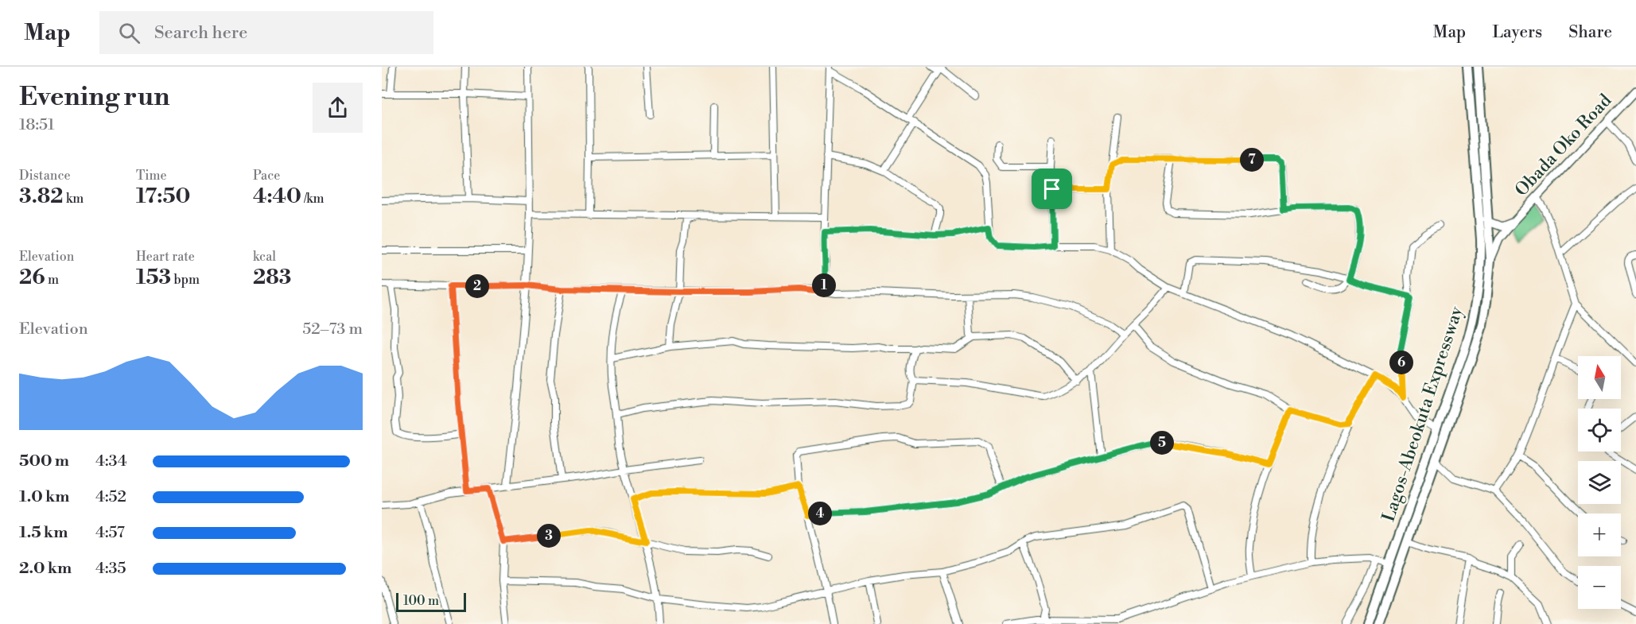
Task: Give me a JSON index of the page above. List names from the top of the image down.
{
  "streets": {
    "highway": ["Lagos-Abeokuta Expressway"],
    "main road": ["Obada Oko Road"]
  },
  "crossings": [
    ["Obada Oko Road", "Lagos-Abeokuta Expressway"]
  ],
  "scale_bar": "100 m",
  "north": "top",
  "page": {
    "header": "Map",
    "search": "Search here",
    "nav": ["Map", "Layers", "Share"],
    "heading": ["Evening run", "18:51"],
    "stats": [
      ["Distance", "3.82 km"],
      ["Time", "17:50"],
      ["Pace", "4:40 /km"],
      ["Elevation", "26 m"],
      ["Heart rate", "153 bpm"],
      ["kcal", "283"]
    ],
    "pins": [
      "7",
      "1",
      "2",
      "6",
      "5",
      "4",
      "3"
    ],
    "chart": ["Elevation", "52–73 m"],
    "map_buttons": ["+", "−"],
    "list": [
      {
        "name": "500 m",
        "note": "4:34"
      },
      {
        "name": "1.0 km",
        "note": "4:52"
      },
      {
        "name": "1.5 km",
        "note": "4:57"
      },
      {
        "name": "2.0 km",
        "note": "4:35"
      }
    ],
    "scale": "100 m"
  }
}
